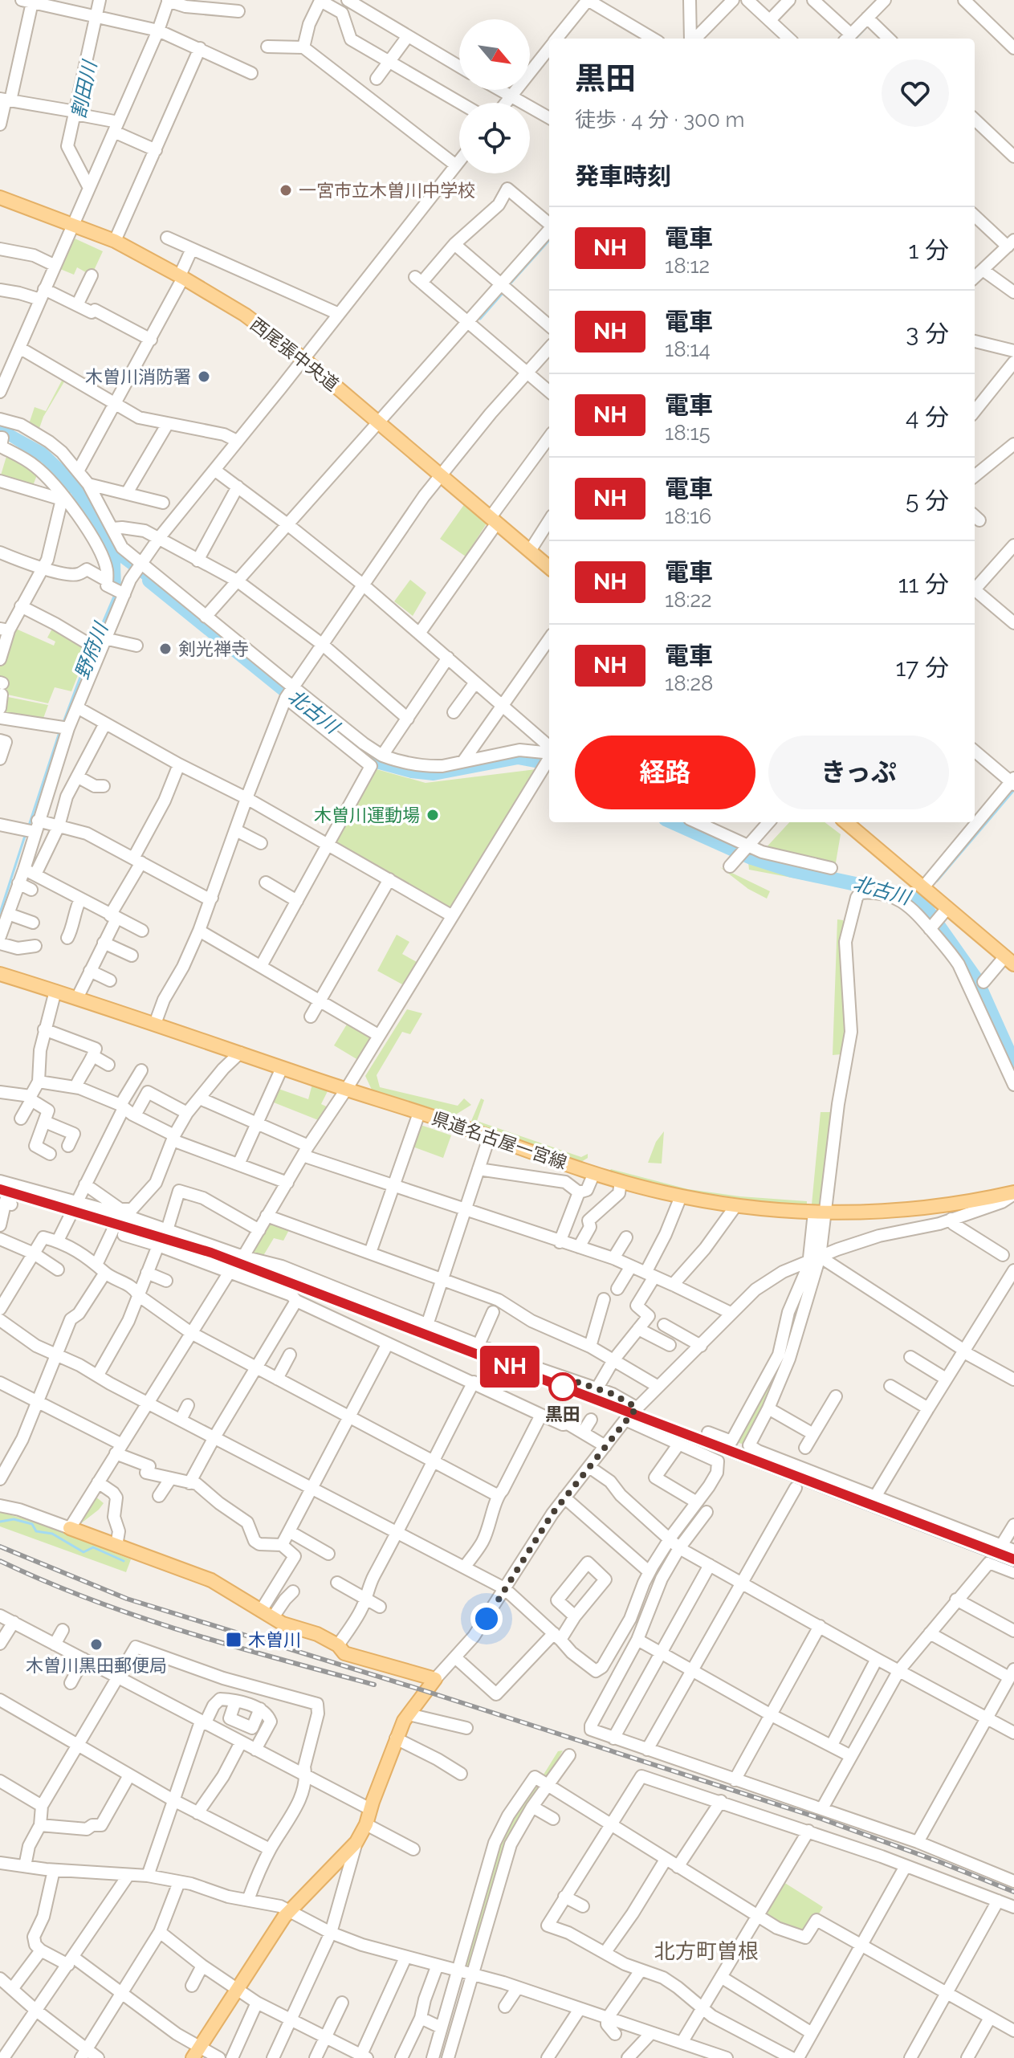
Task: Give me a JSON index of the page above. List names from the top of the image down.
{
  "streets": {
    "main road": ["西尾張中央道", "県道名古屋一宮線"]
  },
  "districts": ["北方町曽根"],
  "water": ["割田川", "野府川", "北古川"],
  "places": {
    "other": [
      "一宮市立木曽川中学校",
      "木曽川消防署",
      "剣光禅寺",
      "木曽川運動場",
      "黒田",
      "木曽川黒田郵便局"
    ],
    "transit": ["木曽川"]
  },
  "north": "bottom right",
  "page": {
    "on_map": "NH",
    "heading": [
      ["黒田", "徒歩 · 4 分 · 300 m"],
      "発車時刻"
    ],
    "list": [
      {
        "mark": "NH",
        "name": "電車",
        "note": "18:12",
        "value": "1 分"
      },
      {
        "mark": "NH",
        "name": "電車",
        "note": "18:14",
        "value": "3 分"
      },
      {
        "mark": "NH",
        "name": "電車",
        "note": "18:15",
        "value": "4 分"
      },
      {
        "mark": "NH",
        "name": "電車",
        "note": "18:16",
        "value": "5 分"
      },
      {
        "mark": "NH",
        "name": "電車",
        "note": "18:22",
        "value": "11 分"
      },
      {
        "mark": "NH",
        "name": "電車",
        "note": "18:28",
        "value": "17 分"
      }
    ],
    "buttons": ["経路", "きっぷ"]
  }
}
